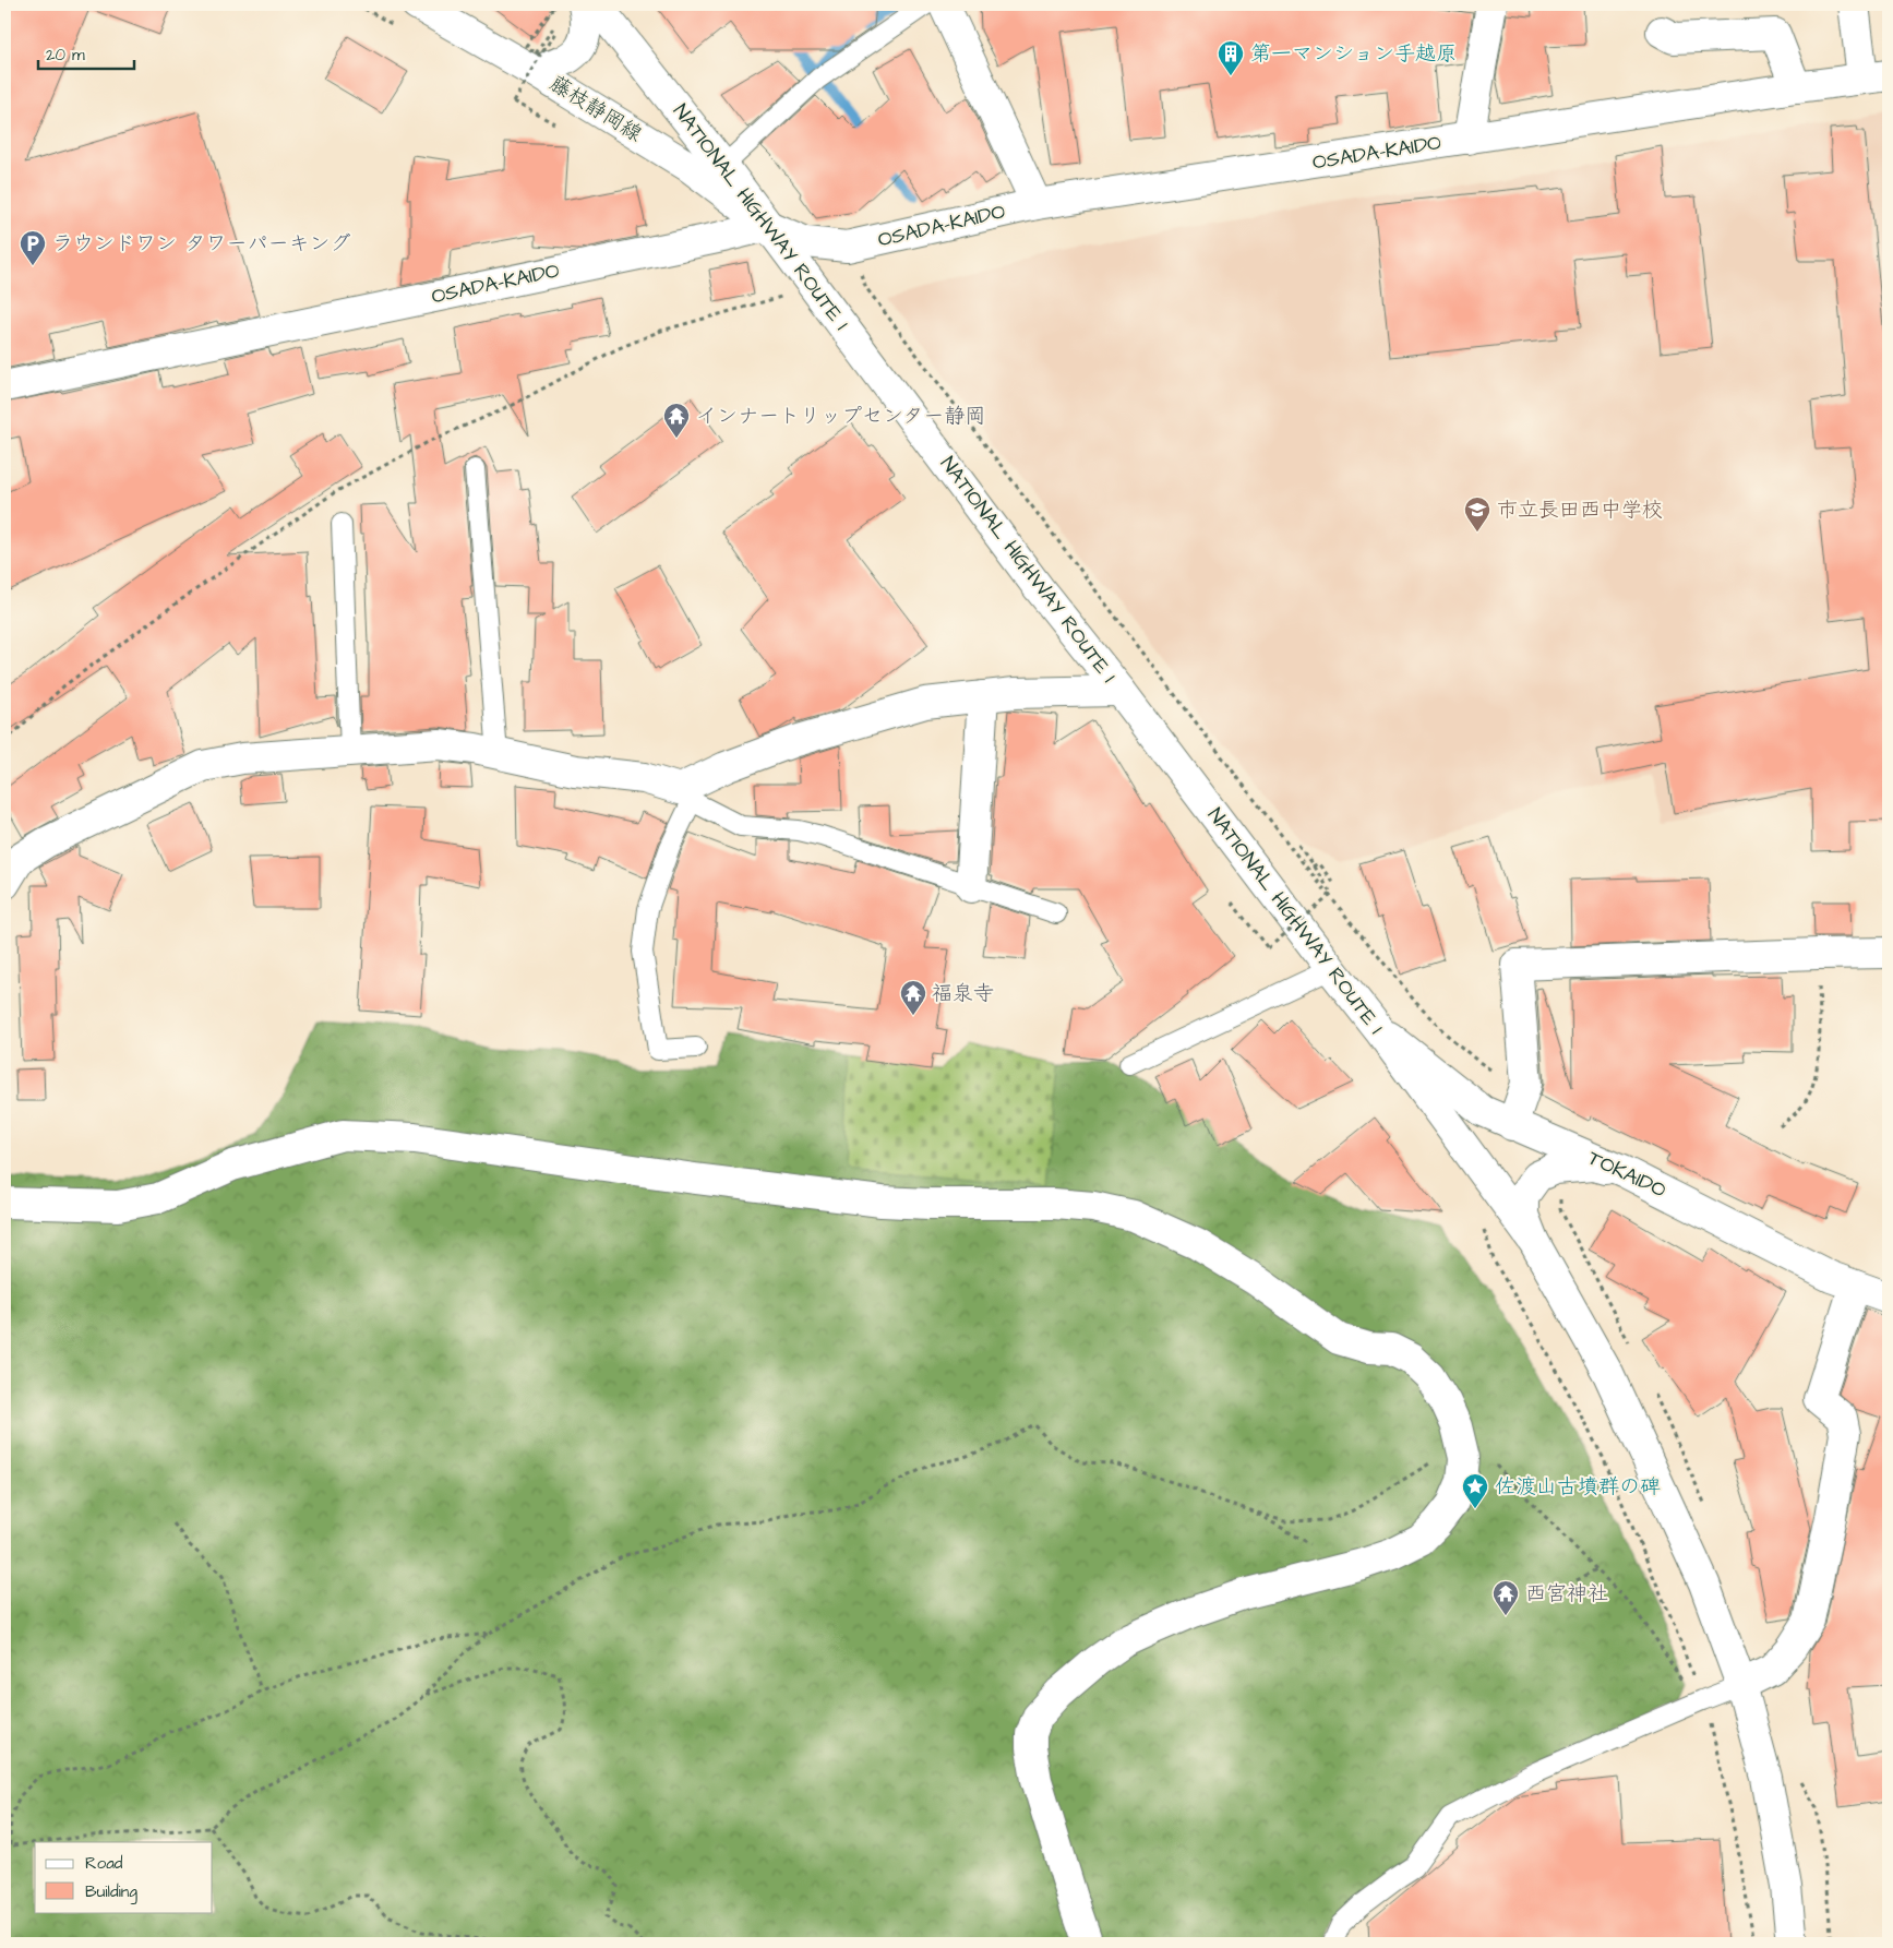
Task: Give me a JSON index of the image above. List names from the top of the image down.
{
  "streets": {
    "main road": [
      "藤枝静岡線",
      "OSADA-KAIDO",
      "NATIONAL HIGHWAY ROUTE 1",
      "TOKAIDO"
    ]
  },
  "crossings": [
    ["藤枝静岡線", "OSADA-KAIDO"],
    ["藤枝静岡線", "NATIONAL HIGHWAY ROUTE 1"],
    ["OSADA-KAIDO", "NATIONAL HIGHWAY ROUTE 1"],
    ["NATIONAL HIGHWAY ROUTE 1", "TOKAIDO"]
  ],
  "places": {
    "building": ["第一マンション手越原"],
    "parking": ["ラウンドワン タワーパーキング"],
    "temple": ["インナートリップセンター静岡", "福泉寺", "西宮神社"],
    "school or university": ["市立長田西中学校"],
    "place": ["佐渡山古墳群の碑"]
  },
  "legend": ["Road", "Building"],
  "scale_bar": "20 m"
}
